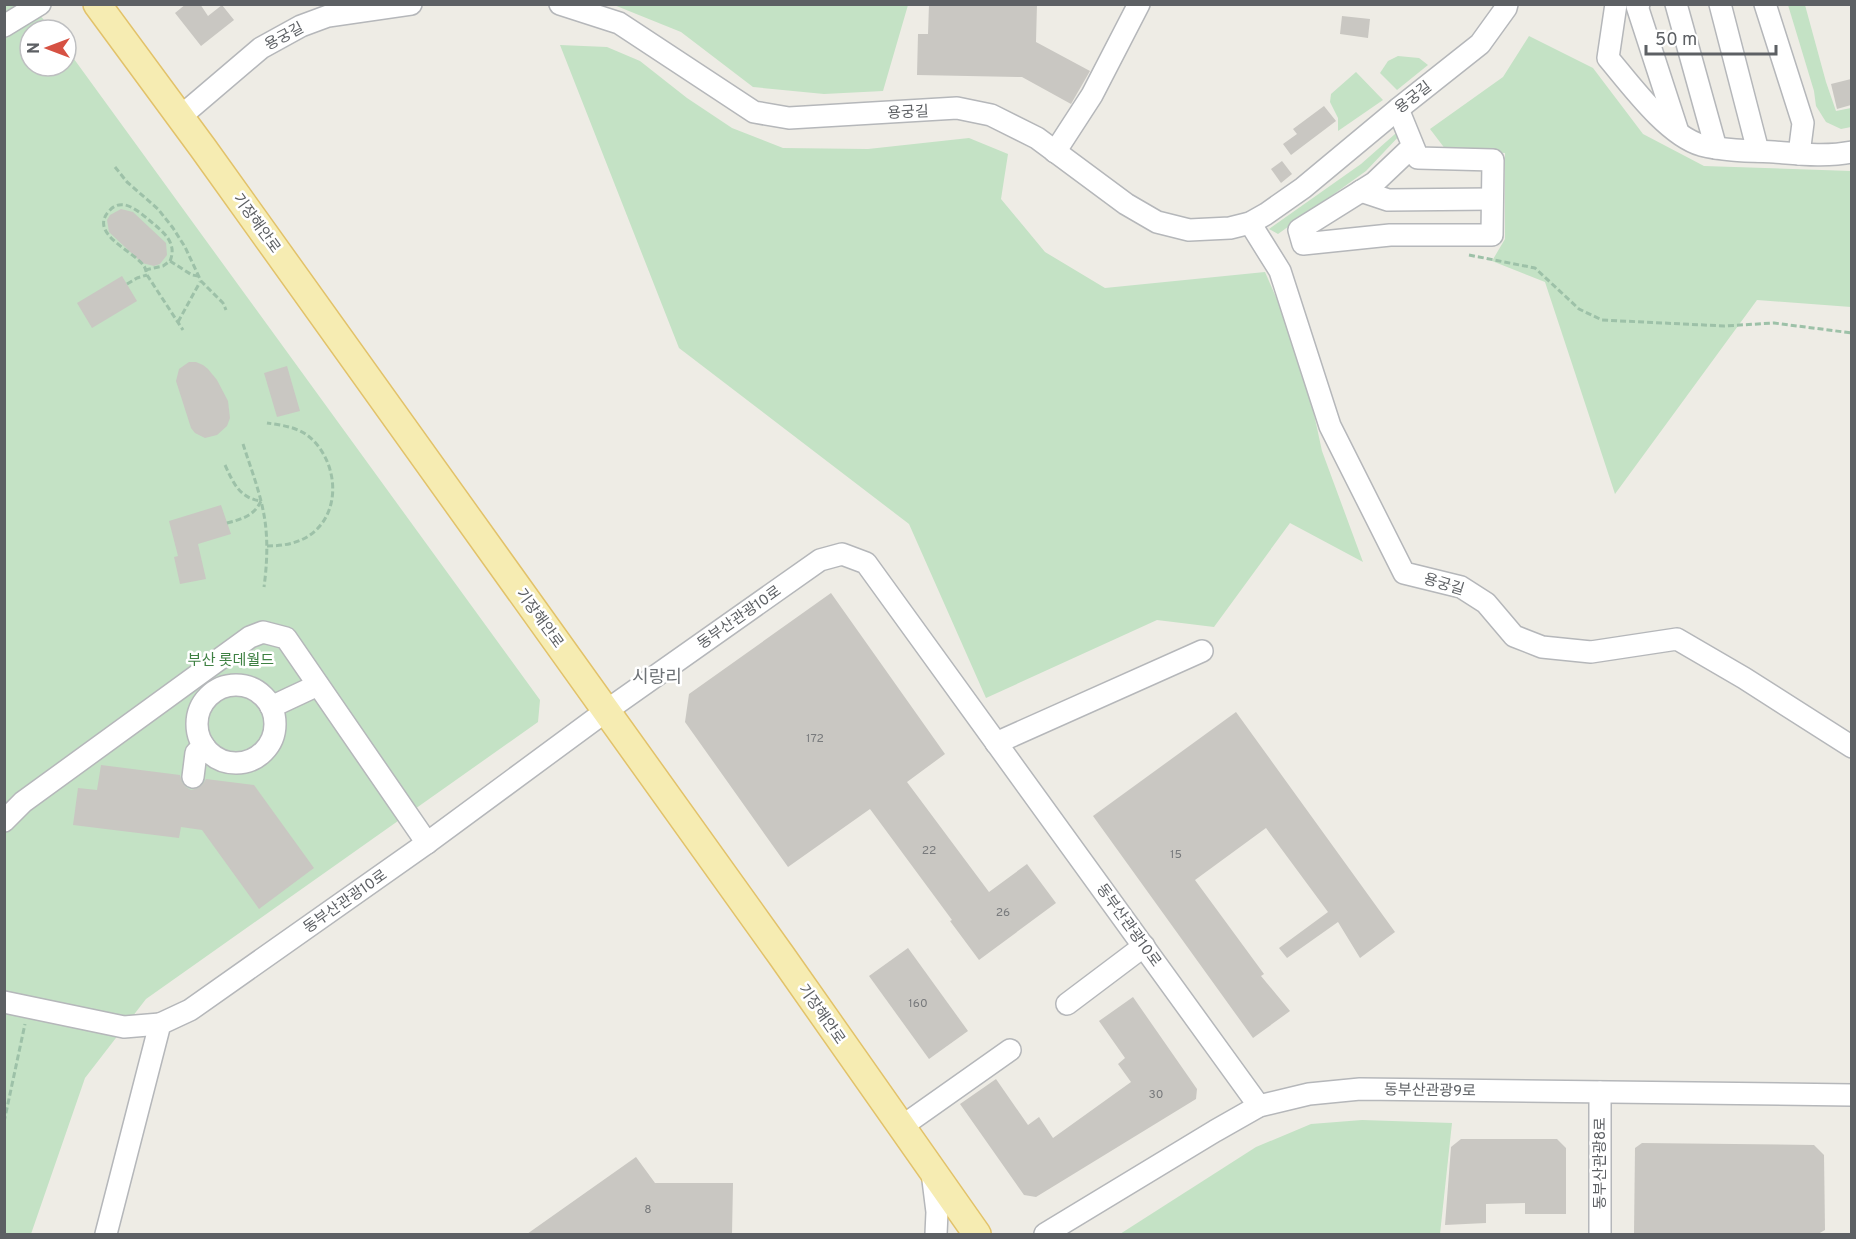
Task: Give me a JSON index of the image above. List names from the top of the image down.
{
  "streets": {
    "main road": ["기장해안로"],
    "street": [
      "용궁길",
      "동부산관광10로",
      "동부산관광9로",
      "동부산관광8로"
    ]
  },
  "crossings": [
    ["용궁길", "기장해안로"],
    ["기장해안로", "동부산관광10로"],
    ["동부산관광10로", "동부산관광9로"],
    ["동부산관광9로", "동부산관광8로"]
  ],
  "districts": ["시랑리"],
  "parks": ["부산 롯데월드"],
  "house_numbers": [
    "172",
    "22",
    "15",
    "26",
    "160",
    "30",
    "8"
  ],
  "scale_bar": "50 m",
  "north": "left"
}
